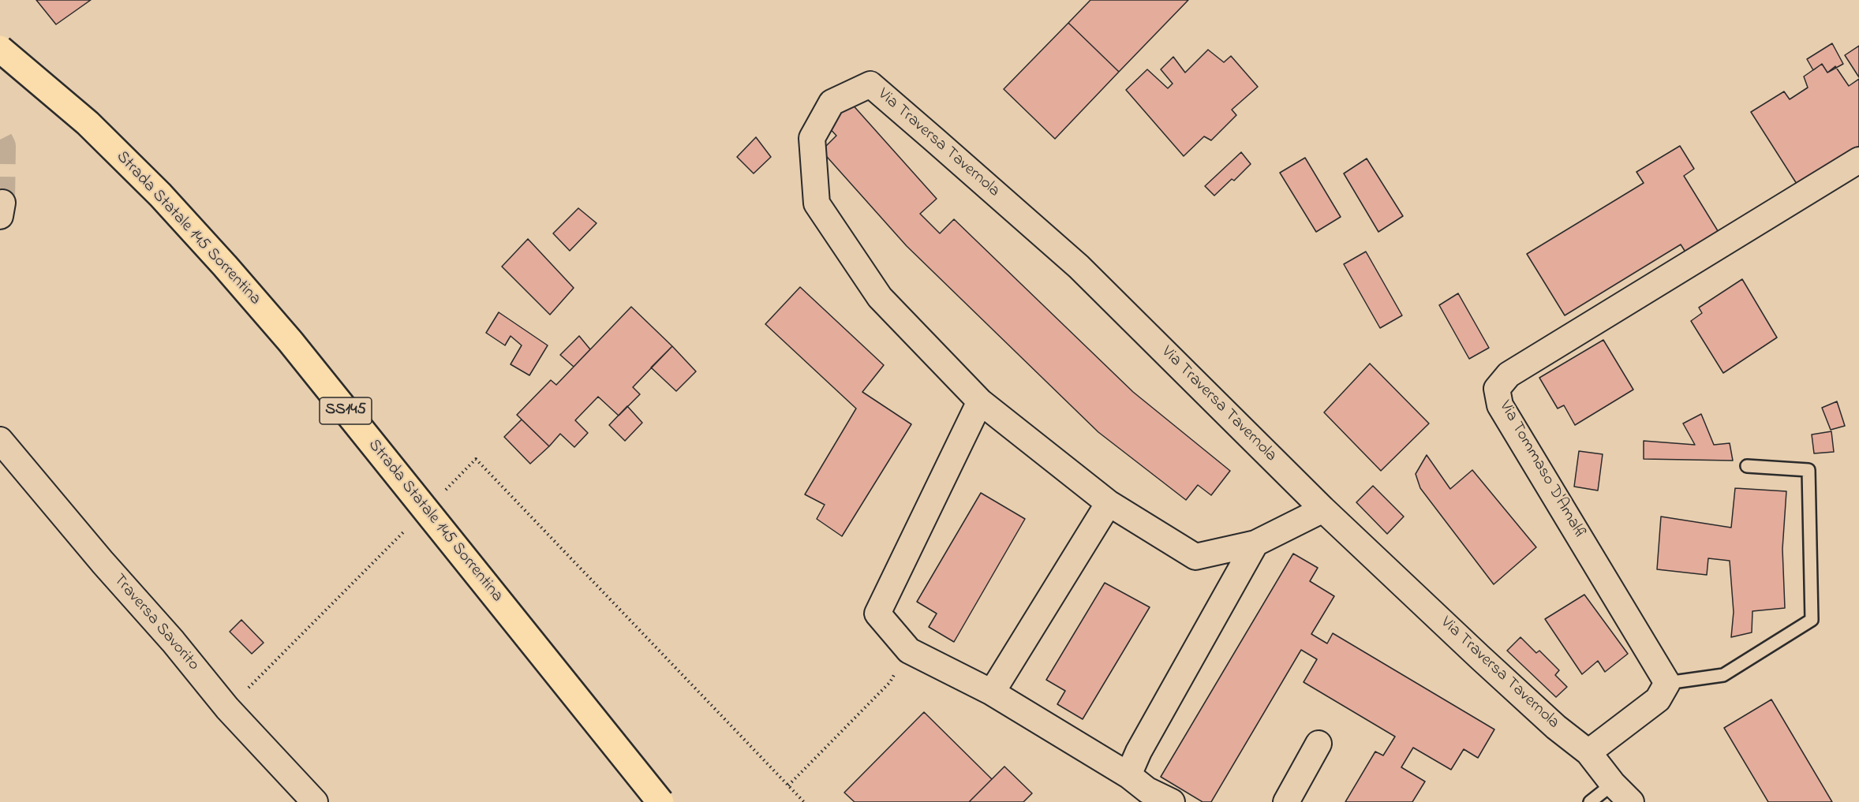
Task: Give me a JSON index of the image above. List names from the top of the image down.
{
  "streets": {
    "highway": ["Strada Statale 145 Sorrentina", "SS145"],
    "street": ["Via Traversa Tavernola", "Via Tommaso D'Amalfi", "Traversa Savorito"]
  }
}
